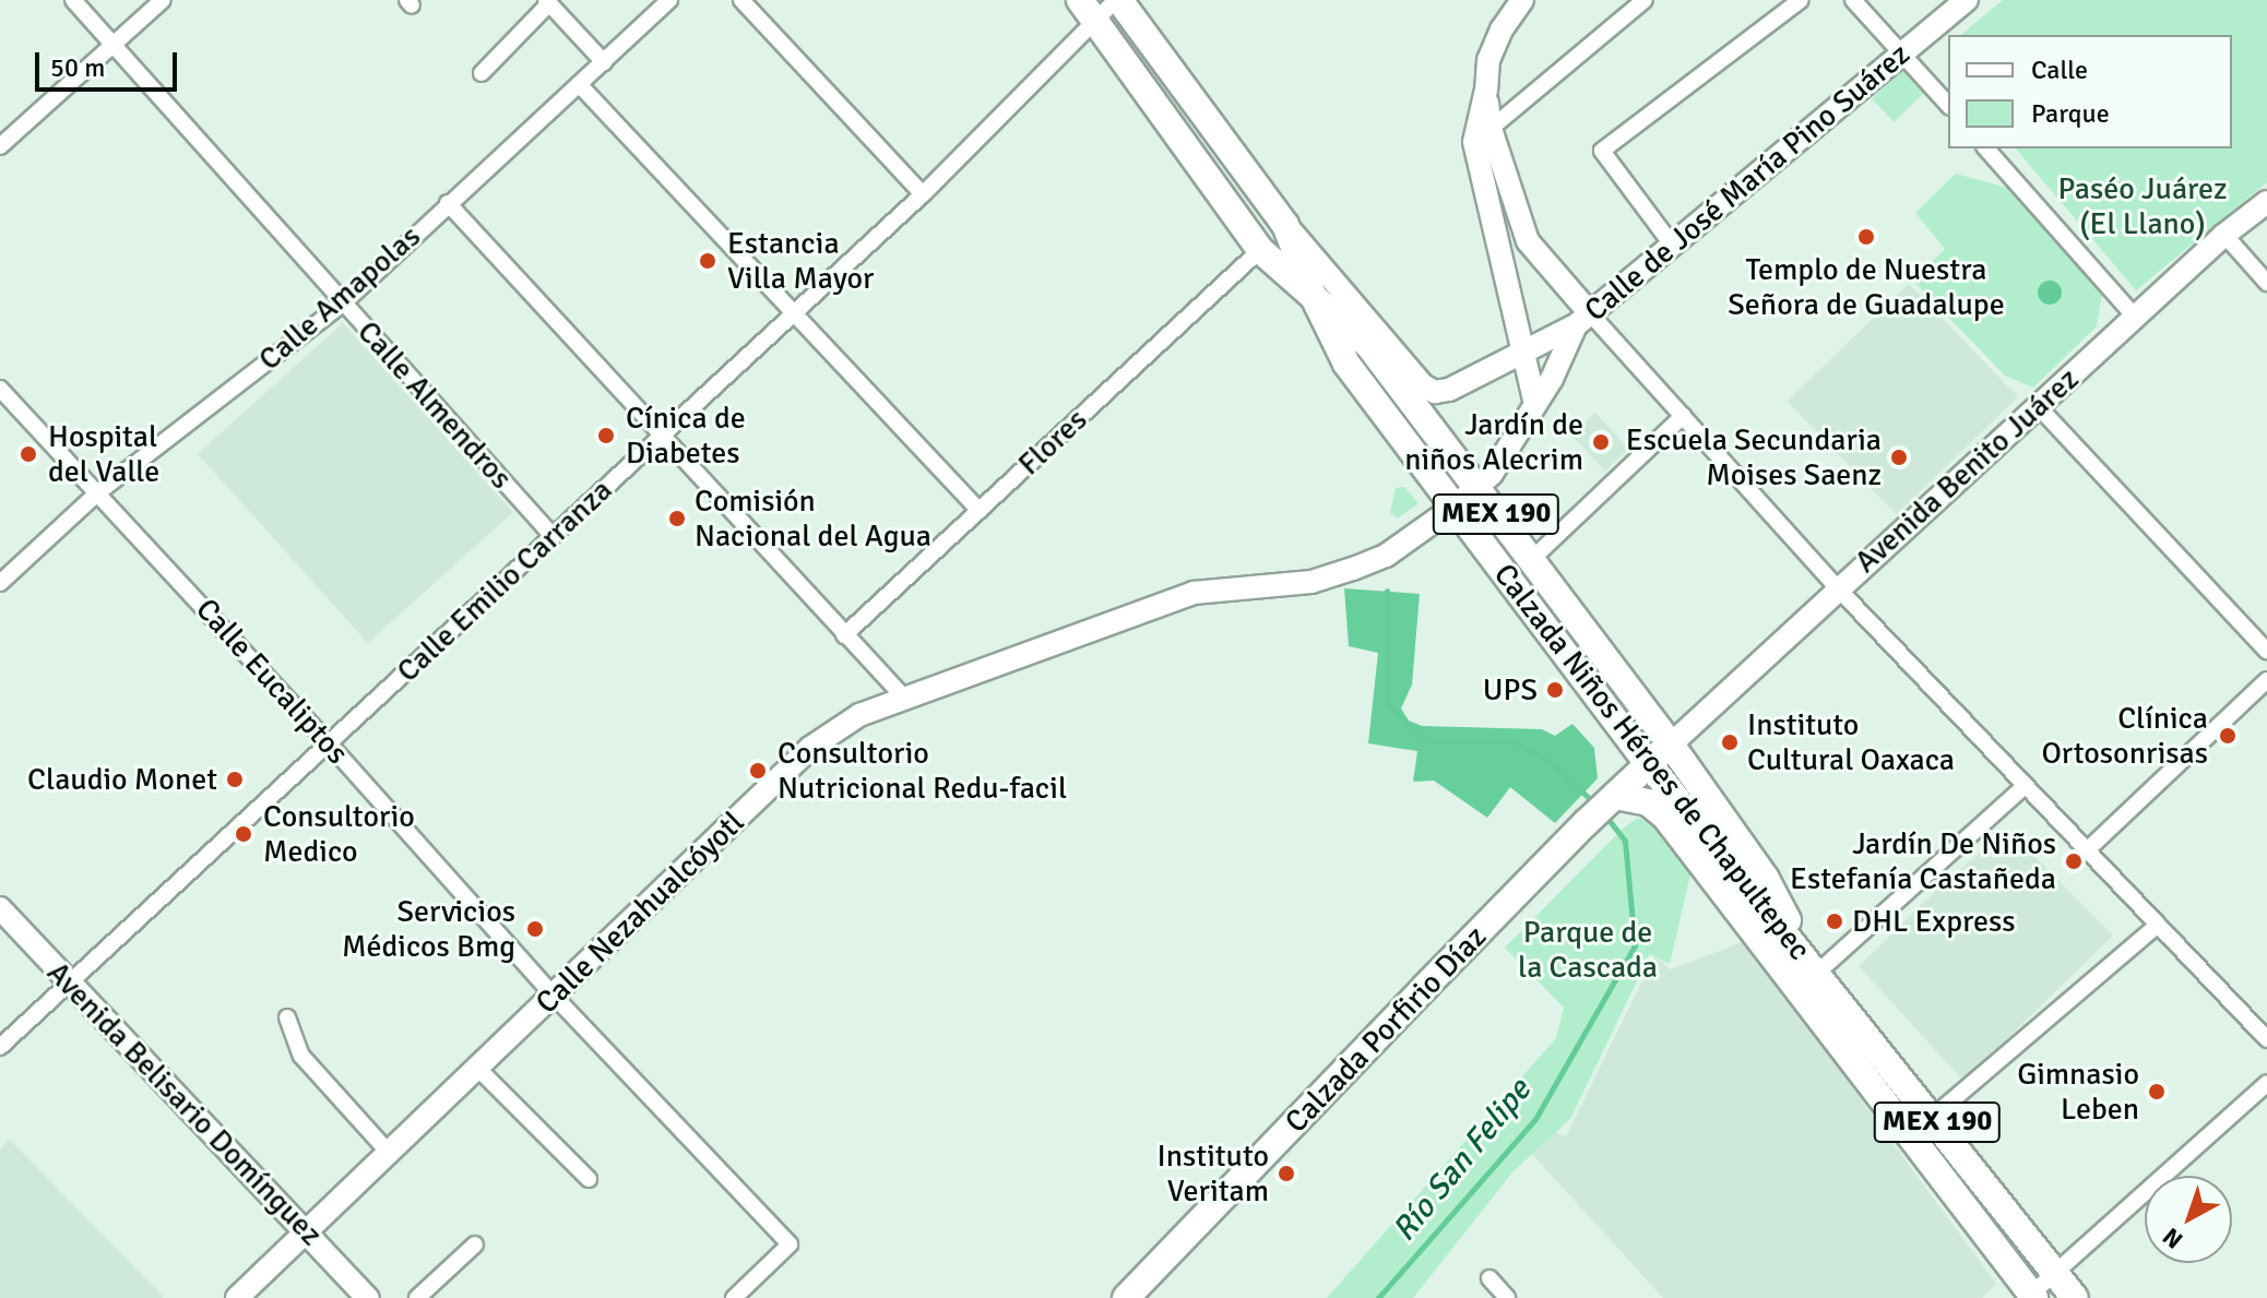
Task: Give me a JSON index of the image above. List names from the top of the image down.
{
  "streets": {
    "main road": [
      "Calle de José María Pino Suárez",
      "Avenida Benito Juárez",
      "MEX 190",
      "Calzada Niños Héroes de Chapultepec",
      "Calle Nezahualcóyotl",
      "Calzada Porfirio Díaz",
      "Avenida Belisario Domínguez"
    ],
    "street": [
      "Calle Amapolas",
      "Calle Almendros",
      "Flores",
      "Calle Emilio Carranza",
      "Calle Eucaliptos"
    ]
  },
  "crossings": [
    ["Calle de José María Pino Suárez", "Calzada Niños Héroes de Chapultepec"],
    ["Calle de José María Pino Suárez", "Calle Nezahualcóyotl"],
    ["Calle Amapolas", "Calle Almendros"],
    ["Calle Amapolas", "Calle Eucaliptos"],
    ["Calle Almendros", "Calle Emilio Carranza"],
    ["Flores", "Calzada Niños Héroes de Chapultepec"],
    ["Avenida Benito Juárez", "Calzada Niños Héroes de Chapultepec"],
    ["Avenida Benito Juárez", "Calzada Porfirio Díaz"],
    ["MEX 190", "Calzada Niños Héroes de Chapultepec"],
    ["Calle Emilio Carranza", "Calle Eucaliptos"],
    ["Calle Emilio Carranza", "Calzada Niños Héroes de Chapultepec"],
    ["Calle Emilio Carranza", "Avenida Belisario Domínguez"],
    ["Calle Eucaliptos", "Calle Nezahualcóyotl"],
    ["Calzada Niños Héroes de Chapultepec", "Calle Nezahualcóyotl"],
    ["Calzada Niños Héroes de Chapultepec", "Calzada Porfirio Díaz"],
    ["Calle Nezahualcóyotl", "Avenida Belisario Domínguez"]
  ],
  "water": ["Río San Felipe"],
  "parks": ["Paséo Juárez (El Llano)", "Parque de la Cascada"],
  "places": [
    "Templo de Nuestra Señora de Guadalupe",
    "Estancia Villa Mayor",
    "Cínica de Diabetes",
    "Jardín de niños Alecrim",
    "Hospital del Valle",
    "Escuela Secundaria Moises Saenz",
    "Comisión Nacional del Agua",
    "UPS",
    "Clínica Ortosonrisas",
    "Instituto Cultural Oaxaca",
    "Consultorio Nutricional Redu-facil",
    "Claudio Monet",
    "Consultorio Medico",
    "Jardín De Niños Estefanía Castañeda",
    "DHL Express",
    "Servicios Médicos Bmg",
    "Gimnasio Leben",
    "Instituto Veritam"
  ],
  "legend": ["Calle", "Parque"],
  "scale_bar": "50 m",
  "north": "bottom left"
}
